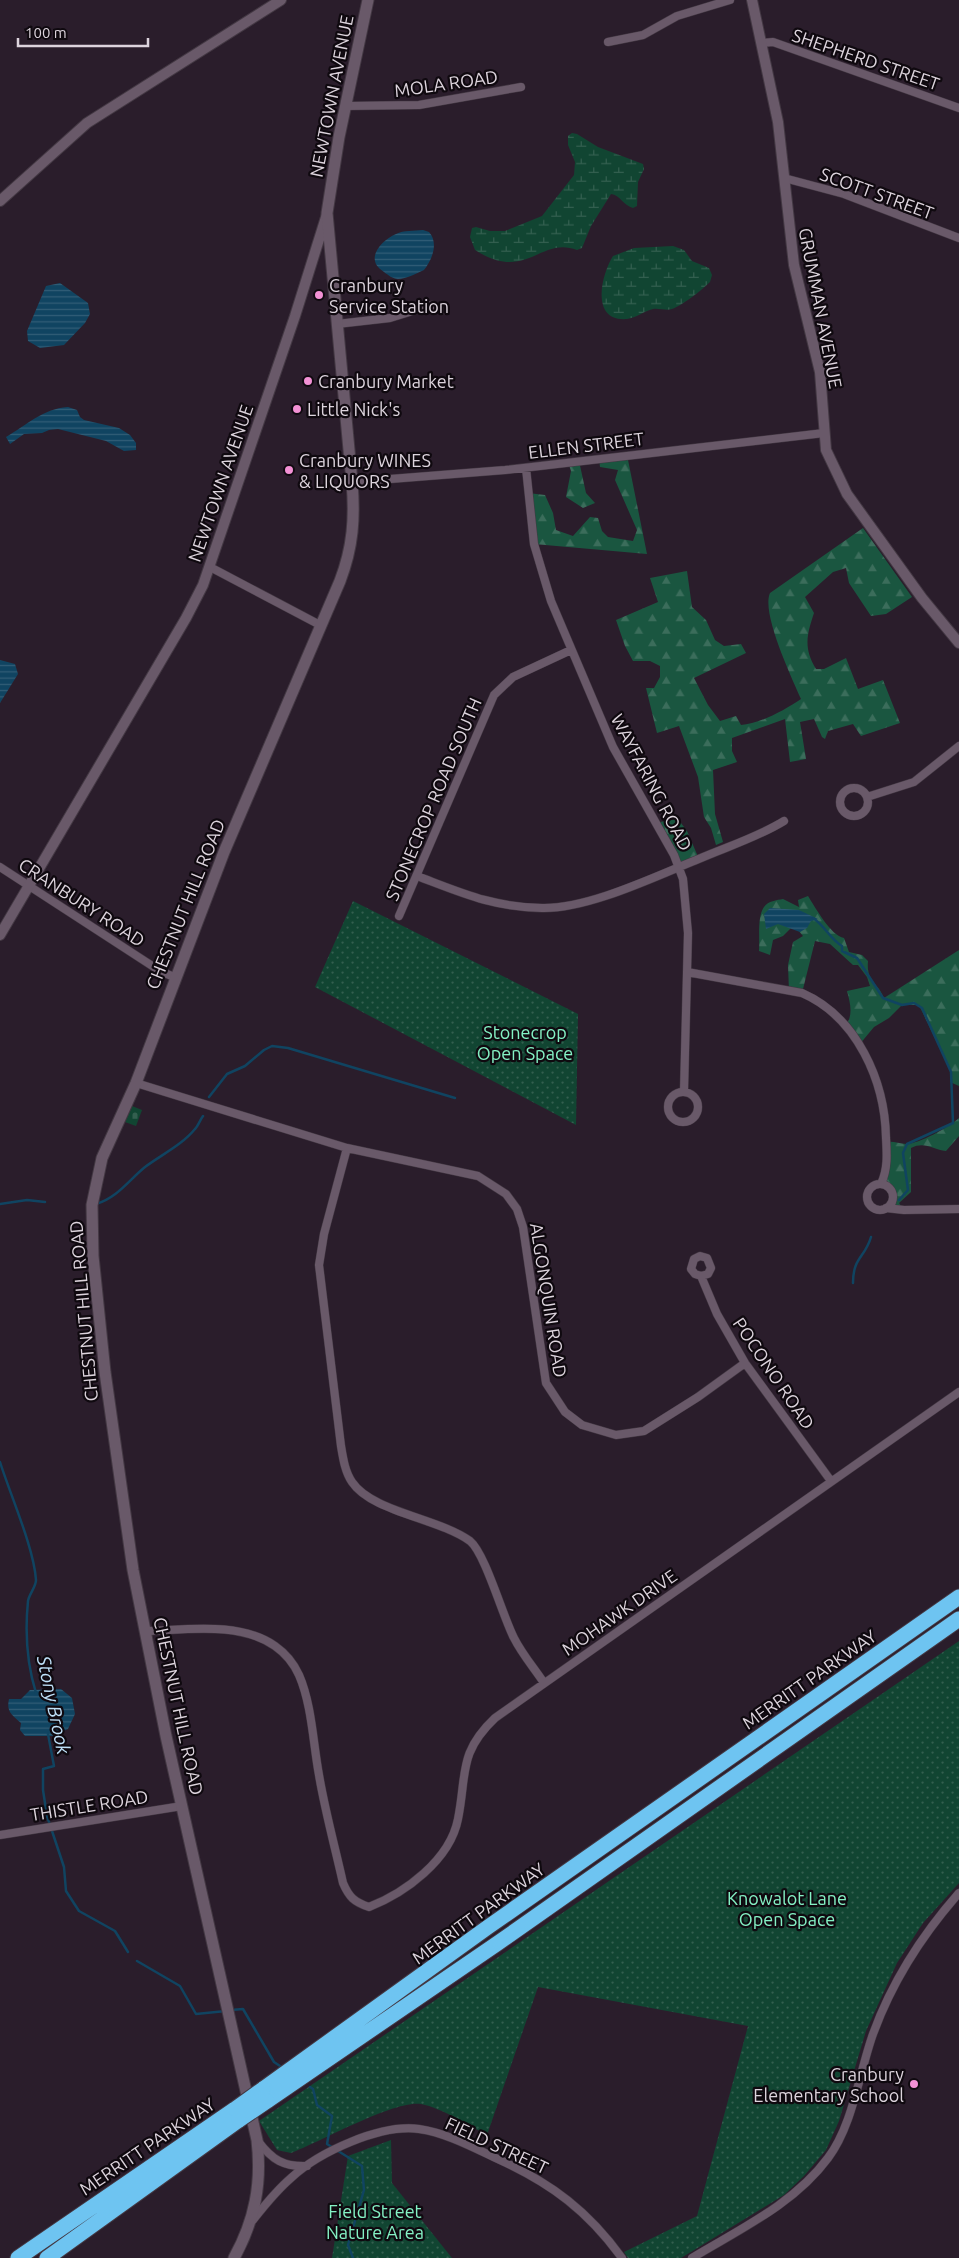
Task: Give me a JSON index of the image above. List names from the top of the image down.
{
  "streets": {
    "highway": ["MERRITT PARKWAY"],
    "main road": ["NEWTOWN AVENUE", "CHESTNUT HILL ROAD"],
    "street": [
      "SHEPHERD STREET",
      "MOLA ROAD",
      "SCOTT STREET",
      "GRUMMAN AVENUE",
      "ELLEN STREET",
      "WAYFARING ROAD",
      "STONECROP ROAD SOUTH",
      "CRANBURY ROAD",
      "ALGONQUIN ROAD",
      "POCONO ROAD",
      "MOHAWK DRIVE",
      "THISTLE ROAD",
      "FIELD STREET"
    ]
  },
  "crossings": [
    ["SHEPHERD STREET", "GRUMMAN AVENUE"],
    ["MOLA ROAD", "NEWTOWN AVENUE"],
    ["NEWTOWN AVENUE", "CRANBURY ROAD"],
    ["NEWTOWN AVENUE", "CHESTNUT HILL ROAD"],
    ["SCOTT STREET", "GRUMMAN AVENUE"],
    ["GRUMMAN AVENUE", "ELLEN STREET"],
    ["ELLEN STREET", "WAYFARING ROAD"],
    ["ELLEN STREET", "CHESTNUT HILL ROAD"],
    ["WAYFARING ROAD", "STONECROP ROAD SOUTH"],
    ["CRANBURY ROAD", "CHESTNUT HILL ROAD"],
    ["CHESTNUT HILL ROAD", "ALGONQUIN ROAD"],
    ["CHESTNUT HILL ROAD", "MOHAWK DRIVE"],
    ["CHESTNUT HILL ROAD", "THISTLE ROAD"],
    ["CHESTNUT HILL ROAD", "FIELD STREET"],
    ["ALGONQUIN ROAD", "POCONO ROAD"],
    ["POCONO ROAD", "MOHAWK DRIVE"]
  ],
  "water": ["Stony Brook"],
  "parks": ["Stonecrop Open Space", "Knowalot Lane Open Space", "Field Street Nature Area"],
  "places": [
    "Cranbury Service Station",
    "Cranbury Market",
    "Little Nick's",
    "Cranbury WINES & LIQUORS",
    "Cranbury Elementary School"
  ],
  "scale_bar": "100 m"
}
